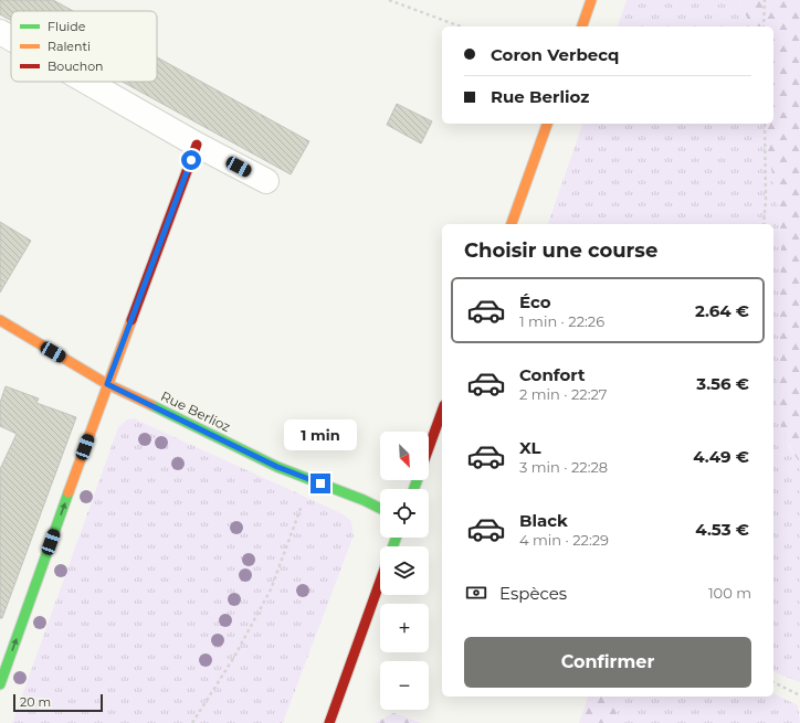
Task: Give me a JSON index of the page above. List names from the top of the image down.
{
  "streets": {
    "street": ["Rue Berlioz"]
  },
  "legend": ["Fluide", "Ralenti", "Bouchon"],
  "scale_bar": "20 m",
  "north": "bottom right",
  "page": {
    "banner": ["Coron Verbecq", "Rue Berlioz"],
    "heading": "Choisir une course",
    "list": [
      {
        "name": "Éco",
        "note": "1 min · 22:26",
        "value": "2.64 €"
      },
      {
        "name": "Confort",
        "note": "2 min · 22:27",
        "value": "3.56 €"
      },
      {
        "name": "XL",
        "note": "3 min · 22:28",
        "value": "4.49 €"
      },
      {
        "name": "Black",
        "note": "4 min · 22:29",
        "value": "4.53 €"
      }
    ],
    "bubble": "1 min",
    "map_buttons": ["+", "−"],
    "pay": ["Espèces", "100 m"],
    "buttons": "Confirmer",
    "scale": "20 m"
  }
}
